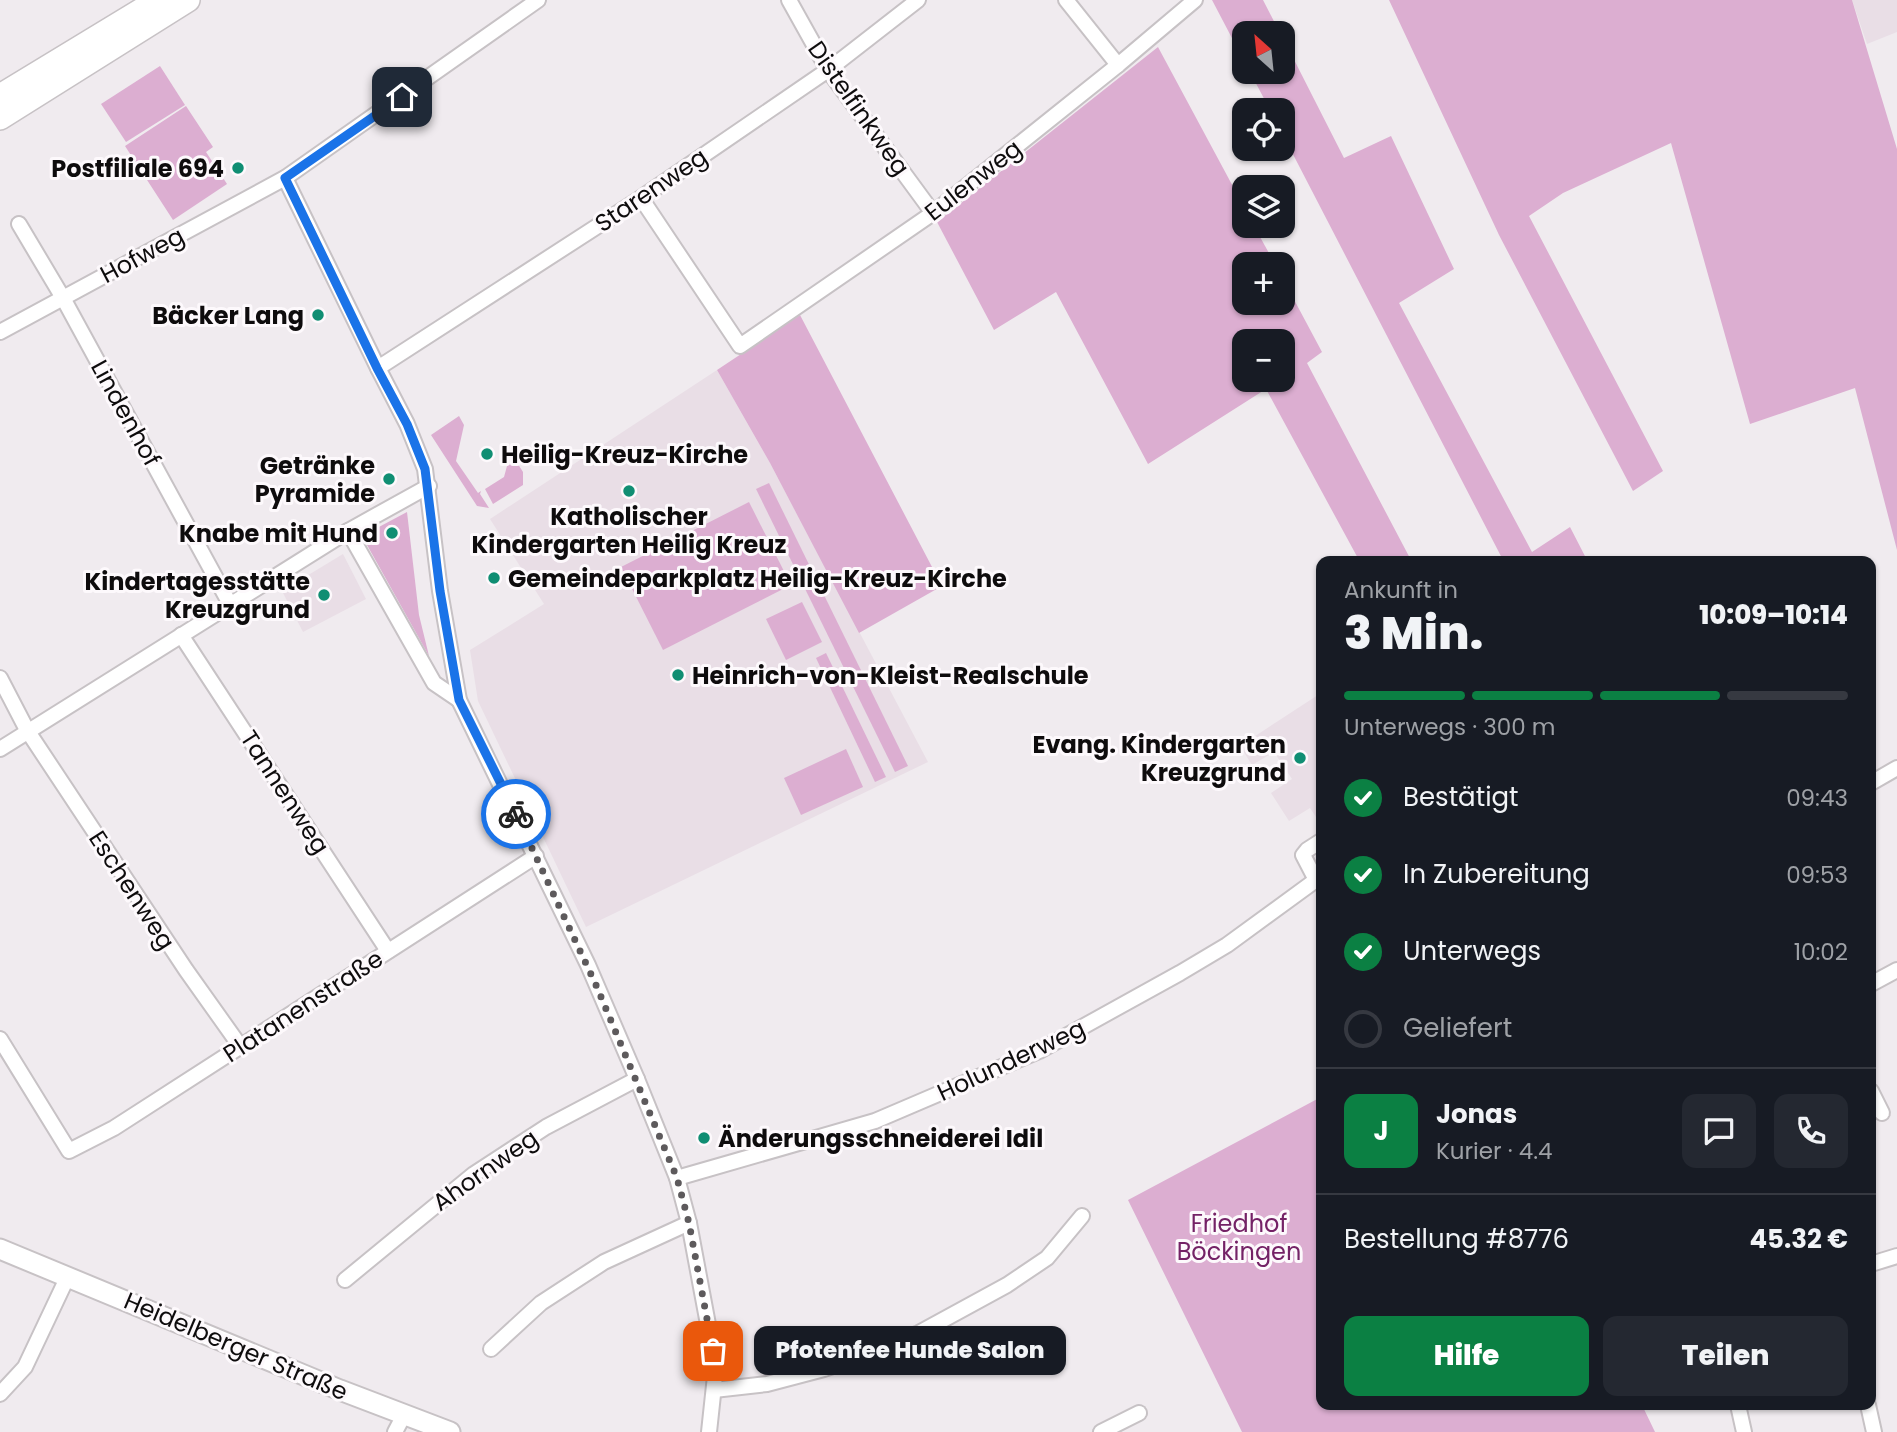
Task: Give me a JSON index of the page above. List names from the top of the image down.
{
  "streets": {
    "main road": ["Heidelberger Straße"],
    "street": [
      "Distelfinkweg",
      "Eulenweg",
      "Starenweg",
      "Hofweg",
      "Lindenhof",
      "Tannenweg",
      "Eschenweg",
      "Platanenstraße",
      "Holunderweg",
      "Ahornweg"
    ]
  },
  "crossings": [
    ["Distelfinkweg", "Eulenweg"],
    ["Distelfinkweg", "Starenweg"],
    ["Eulenweg", "Starenweg"],
    ["Hofweg", "Lindenhof"],
    ["Tannenweg", "Platanenstraße"],
    ["Eschenweg", "Platanenstraße"]
  ],
  "parks": ["Friedhof Böckingen"],
  "places": [
    "Postfiliale 694",
    "Bäcker Lang",
    "Heilig-Kreuz-Kirche",
    "Getränke Pyramide",
    "Katholischer Kindergarten Heilig Kreuz",
    "Knabe mit Hund",
    "Gemeindeparkplatz Heilig-Kreuz-Kirche",
    "Kindertagesstätte Kreuzgrund",
    "Heinrich-von-Kleist-Realschule",
    "Evang. Kindergarten Kreuzgrund",
    "Änderungsschneiderei Idil",
    "Pfotenfee Hunde Salon"
  ],
  "north": "top left",
  "page": {
    "map_buttons": ["+", "−"],
    "heading": ["3 Min.", "Ankunft in", "10:09–10:14"],
    "panel": [
      "Jonas",
      "Kurier · 4.4",
      "Bestellung #8776",
      "45.32 €"
    ],
    "bar": "Unterwegs · 300 m",
    "list": [
      ["Bestätigt", "09:43"],
      ["In Zubereitung", "09:53"],
      ["Unterwegs", "10:02"],
      "Geliefert"
    ],
    "round": "J",
    "buttons": ["Hilfe", "Teilen"],
    "bubble": "Pfotenfee Hunde Salon"
  }
}
